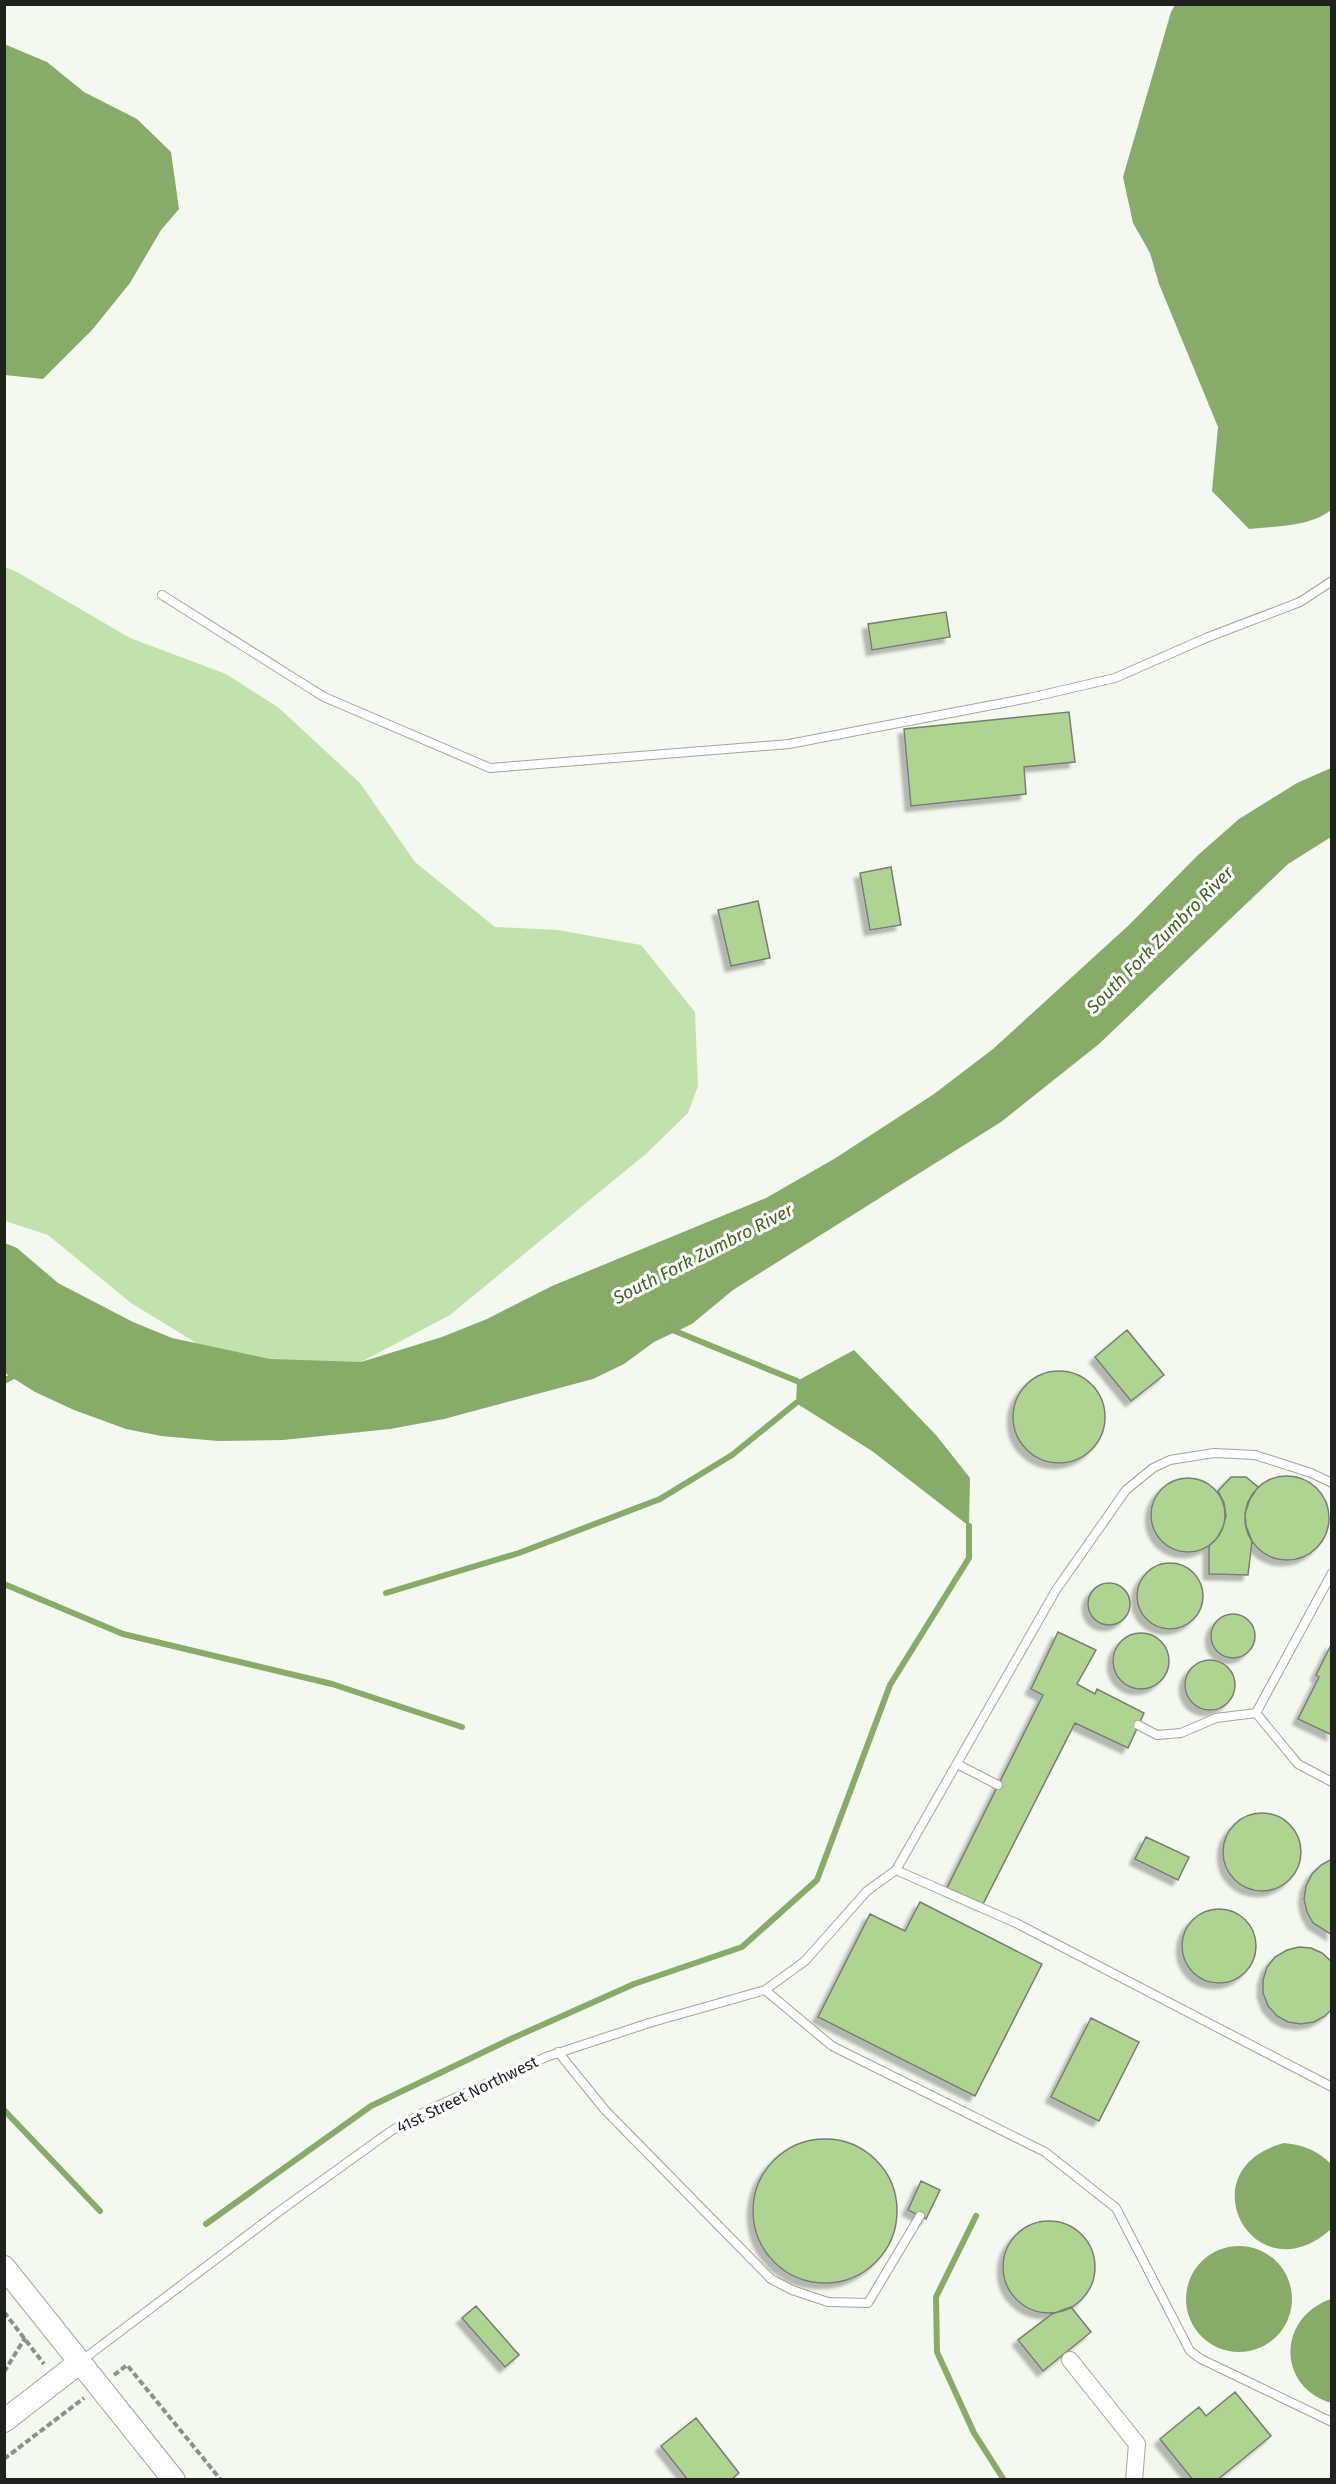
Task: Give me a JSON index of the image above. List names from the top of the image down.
{
  "streets": {
    "main road": ["41st Street Northwest"]
  },
  "water": ["South Fork Zumbro River"]
}
